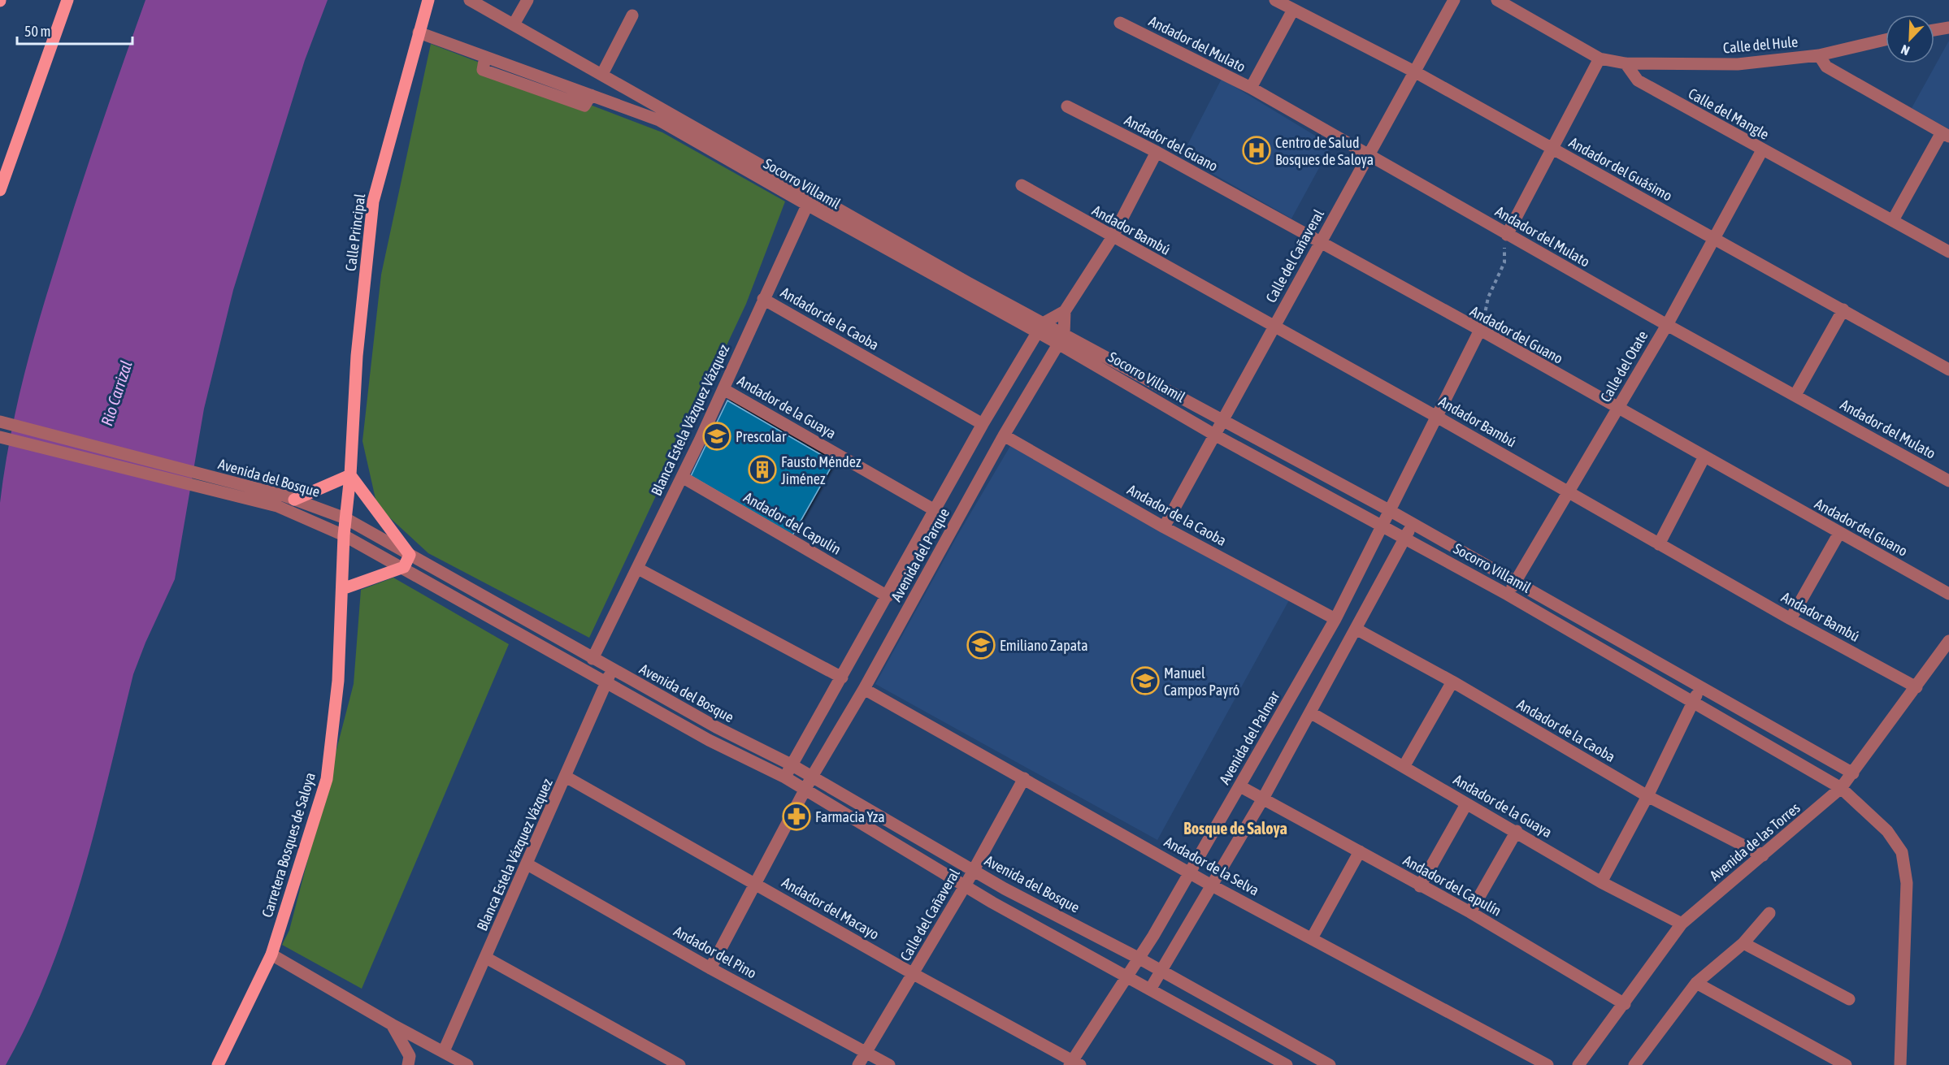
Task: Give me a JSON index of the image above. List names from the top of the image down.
{
  "streets": {
    "main road": ["Calle Principal", "Carretera Bosques de Saloya"],
    "street": [
      "Andador del Mulato",
      "Calle del Hule",
      "Calle del Mangle",
      "Andador del Guano",
      "Andador del Guásimo",
      "Socorro Villamil",
      "Andador Bambú",
      "Calle del Cañaveral",
      "Andador de la Caoba",
      "Calle del Otate",
      "Andador de la Guaya",
      "Blanca Estela Vázquez Vázquez",
      "Avenida del Bosque",
      "Andador del Capulín",
      "Avenida del Parque",
      "Avenida del Palmar",
      "Avenida de las Torres",
      "Andador de la Selva",
      "Andador del Macayo",
      "Andador del Pino"
    ]
  },
  "crossings": [
    ["Andador del Mulato", "Calle del Cañaveral"],
    ["Andador del Mulato", "Calle del Otate"],
    ["Calle del Hule", "Calle del Mangle"],
    ["Calle del Mangle", "Calle del Otate"],
    ["Andador del Guano", "Calle del Cañaveral"],
    ["Andador del Guano", "Calle del Otate"],
    ["Andador del Guano", "Avenida del Palmar"],
    ["Andador del Guásimo", "Calle del Cañaveral"],
    ["Andador del Guásimo", "Calle del Otate"],
    ["Socorro Villamil", "Calle Principal"],
    ["Socorro Villamil", "Calle del Cañaveral"],
    ["Socorro Villamil", "Calle del Otate"],
    ["Socorro Villamil", "Blanca Estela Vázquez Vázquez"],
    ["Socorro Villamil", "Avenida del Parque"],
    ["Socorro Villamil", "Avenida del Palmar"],
    ["Socorro Villamil", "Avenida de las Torres"],
    ["Andador Bambú", "Calle del Cañaveral"],
    ["Andador Bambú", "Calle del Otate"],
    ["Andador Bambú", "Avenida del Palmar"],
    ["Andador Bambú", "Avenida de las Torres"],
    ["Calle Principal", "Carretera Bosques de Saloya"],
    ["Calle del Cañaveral", "Andador de la Caoba"],
    ["Calle del Cañaveral", "Avenida del Bosque"],
    ["Calle del Cañaveral", "Andador de la Selva"],
    ["Calle del Cañaveral", "Andador del Macayo"],
    ["Calle del Cañaveral", "Andador del Pino"],
    ["Andador de la Caoba", "Blanca Estela Vázquez Vázquez"],
    ["Andador de la Caoba", "Avenida del Parque"],
    ["Andador de la Caoba", "Avenida del Palmar"],
    ["Andador de la Caoba", "Avenida de las Torres"],
    ["Andador de la Guaya", "Blanca Estela Vázquez Vázquez"],
    ["Andador de la Guaya", "Avenida del Parque"],
    ["Andador de la Guaya", "Avenida de las Torres"],
    ["Blanca Estela Vázquez Vázquez", "Avenida del Bosque"],
    ["Blanca Estela Vázquez Vázquez", "Andador del Capulín"],
    ["Blanca Estela Vázquez Vázquez", "Andador del Macayo"],
    ["Blanca Estela Vázquez Vázquez", "Andador del Pino"],
    ["Avenida del Bosque", "Avenida del Parque"],
    ["Avenida del Bosque", "Avenida del Palmar"],
    ["Avenida del Bosque", "Carretera Bosques de Saloya"],
    ["Andador del Capulín", "Avenida del Parque"],
    ["Andador del Capulín", "Avenida del Palmar"],
    ["Andador del Capulín", "Avenida de las Torres"],
    ["Avenida del Parque", "Andador de la Selva"],
    ["Avenida del Parque", "Andador del Macayo"],
    ["Avenida del Parque", "Andador del Pino"],
    ["Avenida del Palmar", "Andador de la Selva"],
    ["Avenida del Palmar", "Andador del Macayo"]
  ],
  "districts": ["Bosque de Saloya"],
  "water": ["Rio Carrizal"],
  "places": {
    "hospital": ["Centro de Salud Bosques de Saloya"],
    "school or university": ["Prescolar", "Emiliano Zapata", "Manuel Campos Payró"],
    "building": ["Fausto Méndez Jiménez"],
    "pharmacy": ["Farmacia Yza"]
  },
  "scale_bar": "50 m",
  "north": "bottom left"
}
